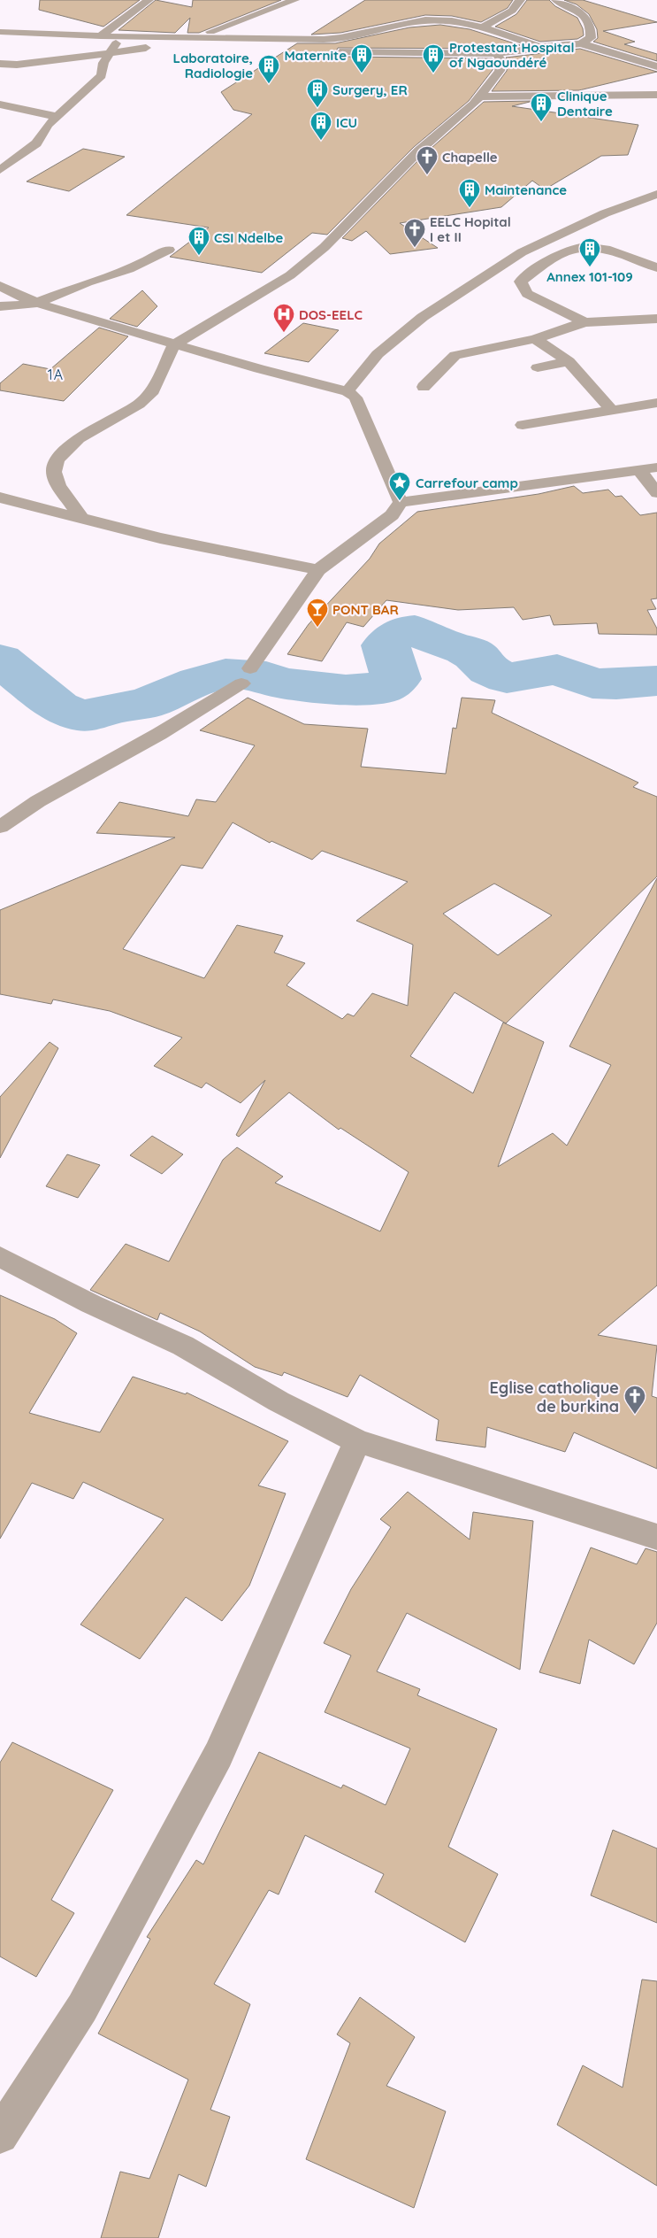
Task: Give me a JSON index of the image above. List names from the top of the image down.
{
  "districts": ["1A"],
  "places": {
    "building": [
      "Maternite",
      "Protestant Hospital of Ngaoundéré",
      "Laboratoire, Radiologie",
      "Surgery, ER",
      "Clinique Dentaire",
      "ICU",
      "Maintenance",
      "CSI Ndelbe",
      "Annex 101-109"
    ],
    "church": ["Chapelle", "EELC Hopital I et II", "Eglise catholique de burkina"],
    "hospital": ["DOS-EELC"],
    "place": ["Carrefour camp"],
    "bar": ["PONT BAR"]
  }
}
